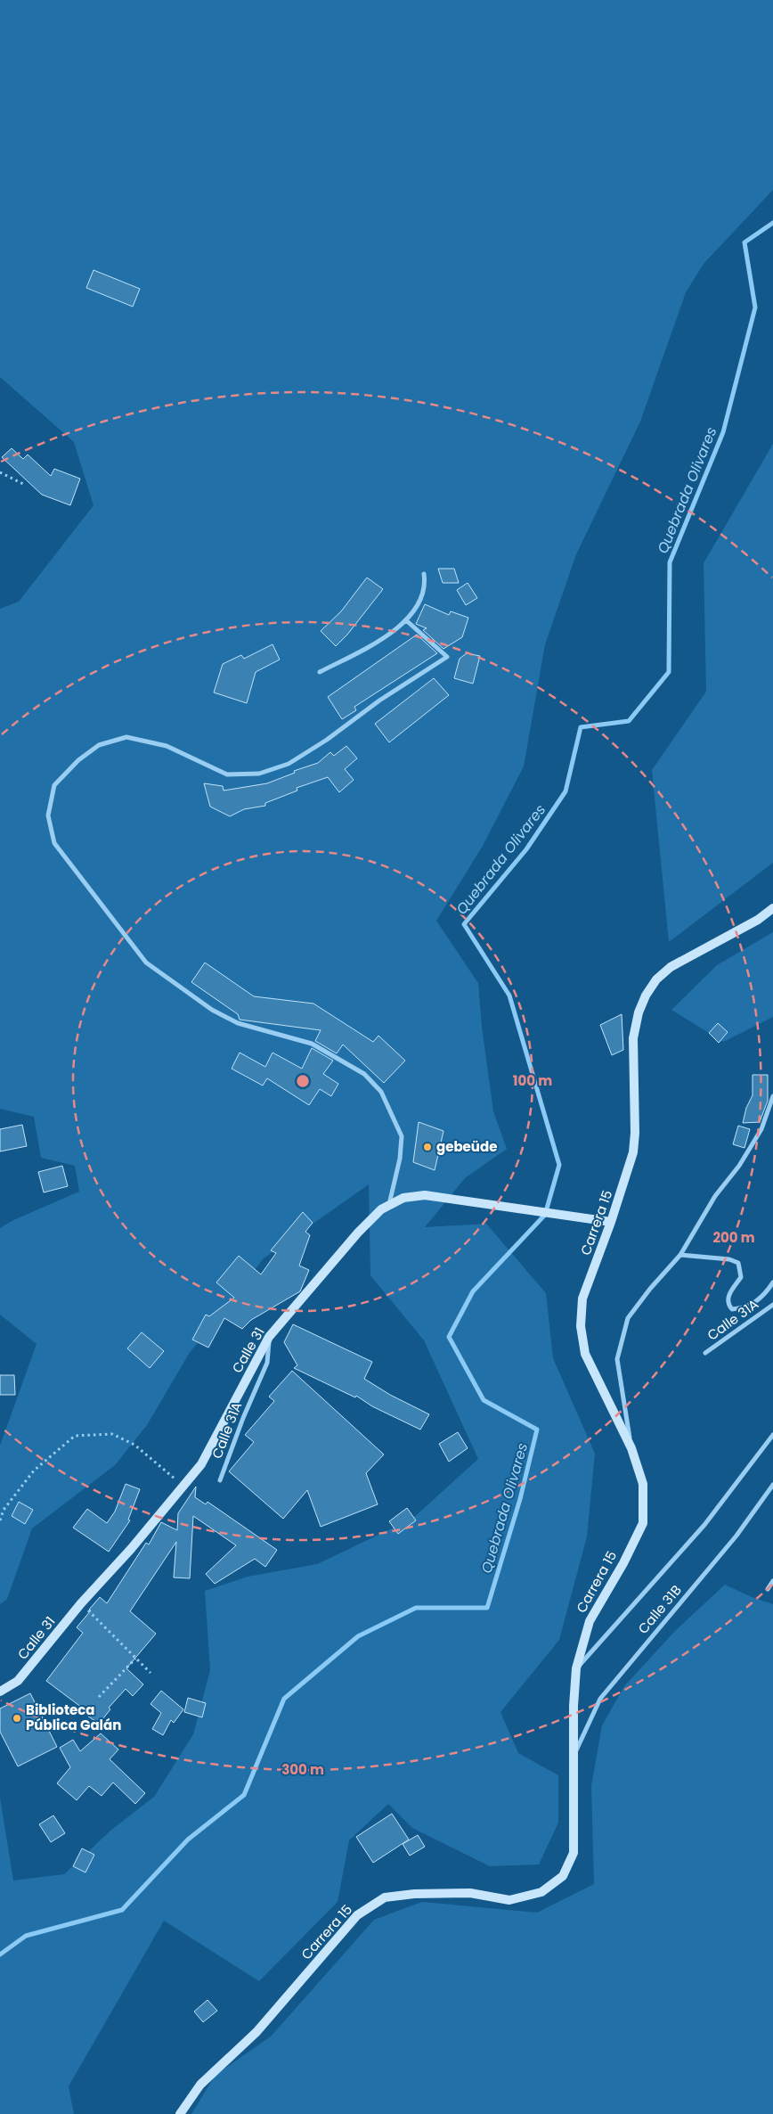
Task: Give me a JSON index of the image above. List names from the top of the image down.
{
  "streets": {
    "main road": ["Carrera 15", "Calle 31"],
    "street": ["Calle 31A", "Calle 31B"]
  },
  "crossings": [
    ["Carrera 15", "Calle 31"],
    ["Carrera 15", "Calle 31B"],
    ["Calle 31A", "Calle 31"]
  ],
  "water": ["Quebrada Olivares"],
  "places": ["gebeüde", "Biblioteca Pública Galán"],
  "rings": ["100 m", "200 m", "300 m"]
}
